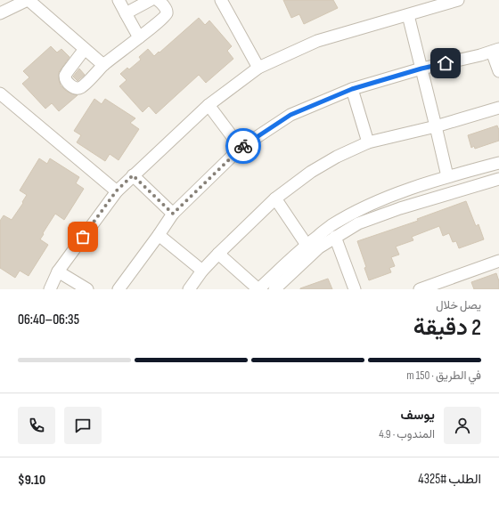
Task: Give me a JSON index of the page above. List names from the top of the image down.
{
  "page": {
    "heading": ["2 دقيقة", "يصل خلال", "06:35–06:40"],
    "panel": [
      "يوسف",
      "المندوب · 4.9",
      "الطلب #4325",
      "$9.10"
    ],
    "bar": "في الطريق · 150 m"
  }
}
